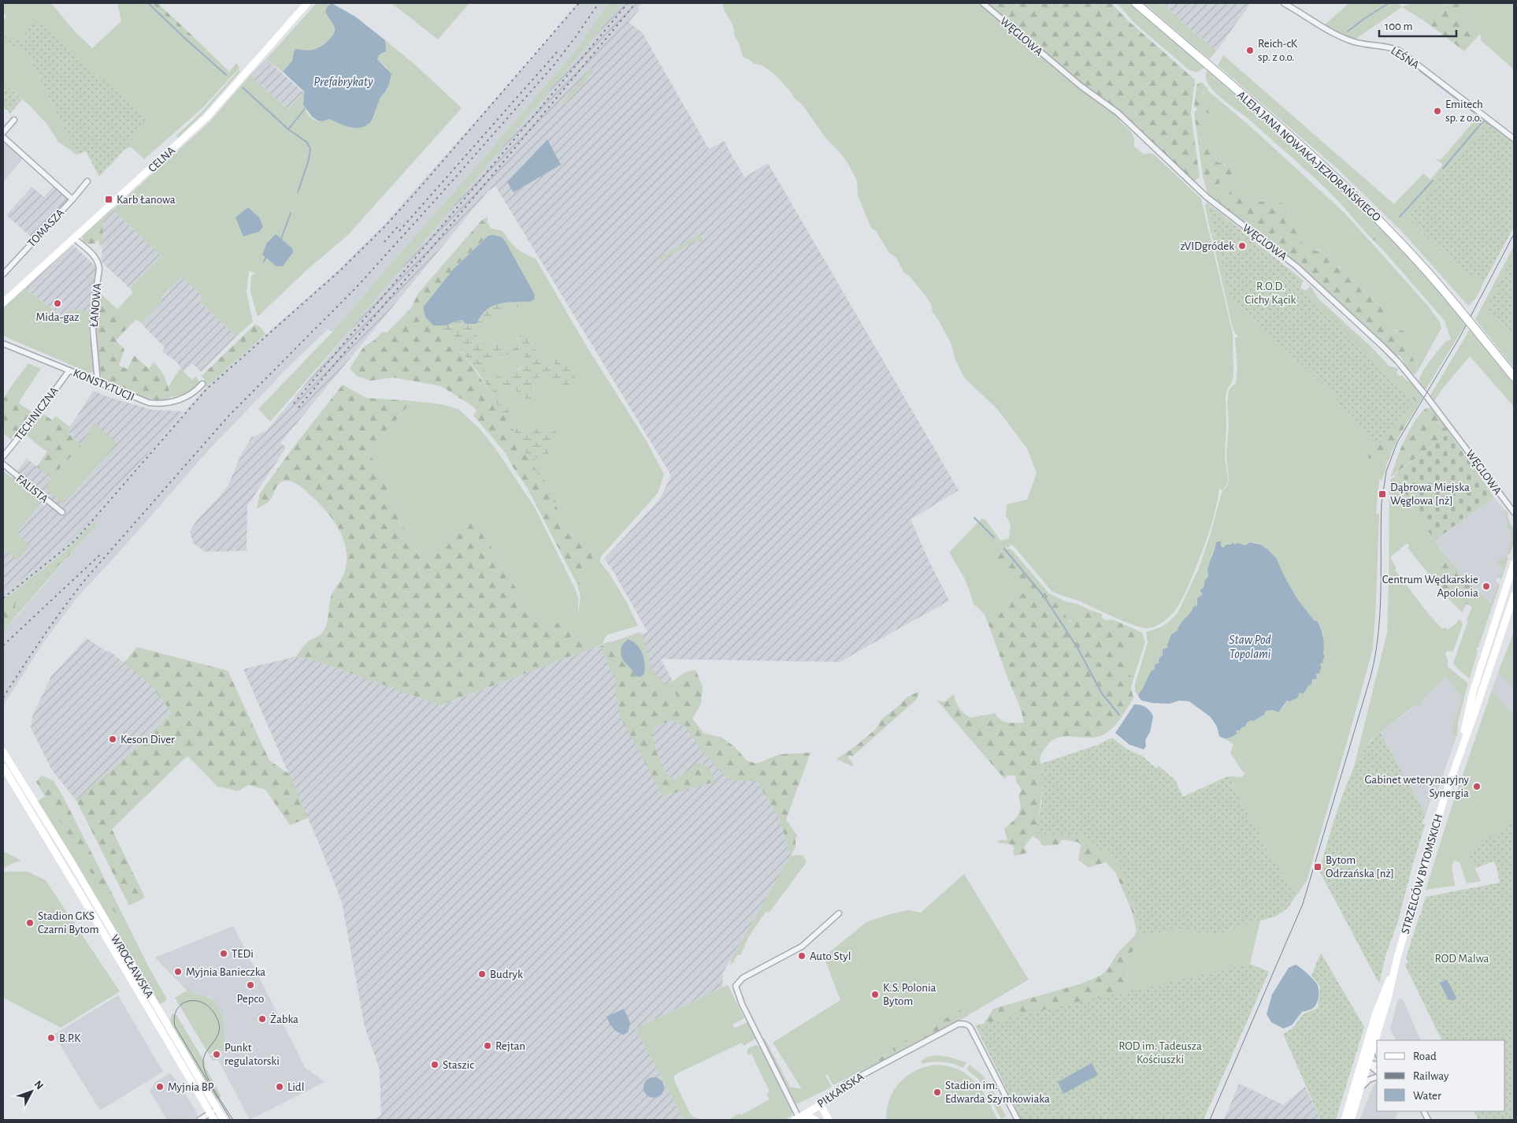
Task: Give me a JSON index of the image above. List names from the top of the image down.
{
  "streets": {
    "main road": [
      "ALEJA JANA NOWAKA-JEZIORAŃSKIEGO",
      "CELNA",
      "STRZELCÓW BYTOMSKICH",
      "WROCŁAWSKA",
      "PIŁKARSKA"
    ],
    "street": [
      "WĘGLOWA",
      "LEŚNA",
      "TOMASZA",
      "ŁANOWA",
      "KONSTYTUCJI",
      "TECHNICZNA",
      "FALISTA"
    ]
  },
  "crossings": [
    ["CELNA", "ŁANOWA"],
    ["ŁANOWA", "KONSTYTUCJI"],
    ["KONSTYTUCJI", "TECHNICZNA"]
  ],
  "water": ["Prefabrykaty", "Staw Pod Topolami"],
  "parks": ["R.O.D. Cichy Kącik", "ROD Malwa", "ROD im. Tadeusza Kościuszki"],
  "places": {
    "other": [
      "Reich-cK sp. z o.o.",
      "Emitech sp. z o.o.",
      "zVIDgródek",
      "Mida-gaz",
      "Centrum Wędkarskie Apolonia",
      "Keson Diver",
      "Gabinet weterynaryjny Synergia",
      "Stadion GKS Czarni Bytom",
      "TEDi",
      "Auto Styl",
      "Myjnia Banieczka",
      "Budryk",
      "Pepco",
      "K.S. Polonia Bytom",
      "Żabka",
      "B.P.K",
      "Rejtan",
      "Punkt regulatorski",
      "Staszic",
      "Myjnia BP",
      "Lidl",
      "Stadion im. Edwarda Szymkowiaka"
    ],
    "transit": ["Karb Łanowa", "Dąbrowa Miejska Węglowa [nż]", "Bytom Odrzańska [nż]"]
  },
  "legend": ["Road", "Railway", "Water"],
  "scale_bar": "100 m",
  "north": "top right"
}
